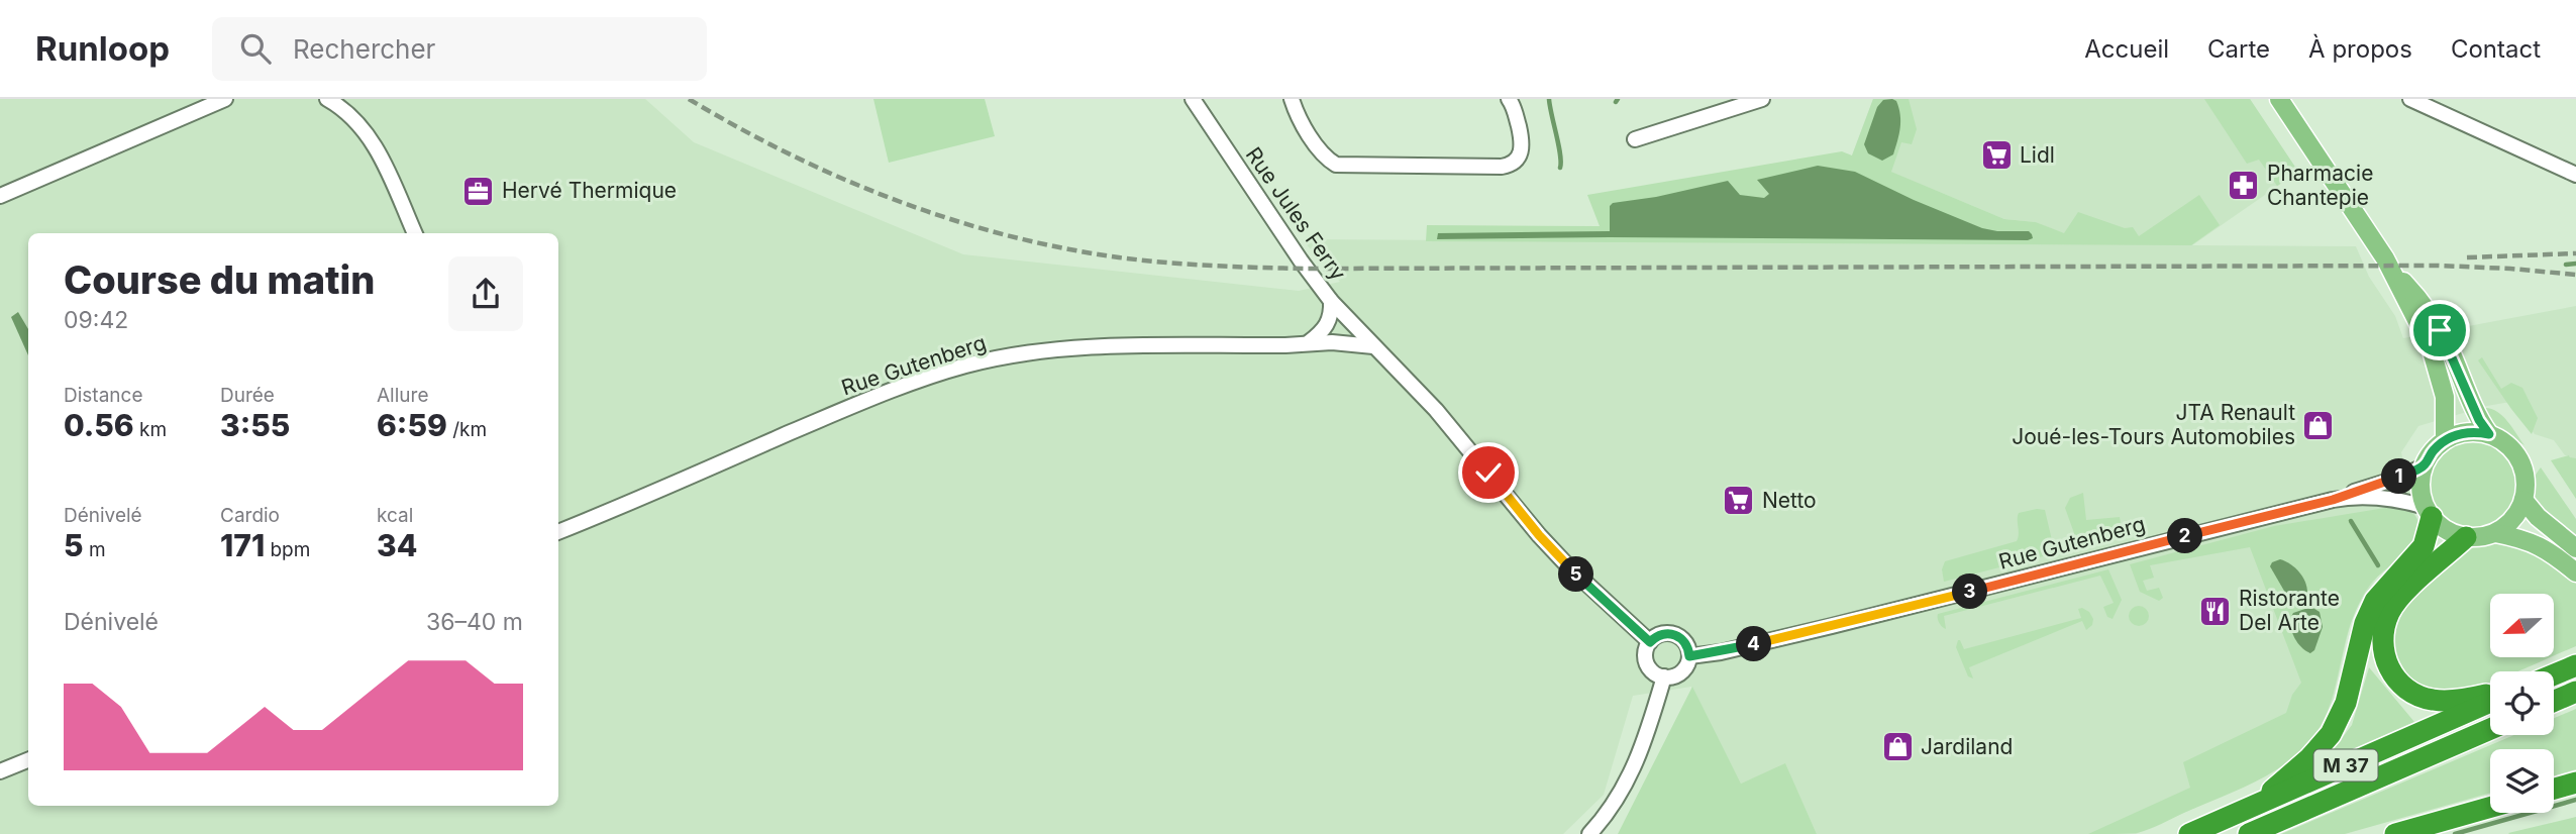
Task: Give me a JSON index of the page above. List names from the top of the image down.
{
  "streets": {
    "highway": ["M 37"],
    "street": ["Rue Jules Ferry", "Rue Gutenberg"]
  },
  "crossings": [
    ["Rue Jules Ferry", "Rue Gutenberg"],
    ["Rue Gutenberg", "M 37"]
  ],
  "places": {
    "supermarket": ["Lidl", "Netto"],
    "pharmacy": ["Pharmacie Chantepie"],
    "office": ["Hervé Thermique"],
    "shop": ["JTA Renault Joué-les-Tours Automobiles", "Jardiland"],
    "restaurant": ["Ristorante Del Arte"]
  },
  "north": "left",
  "page": {
    "header": "Runloop",
    "search": "Rechercher",
    "nav": [
      "Accueil",
      "Carte",
      "À propos",
      "Contact"
    ],
    "heading": ["Course du matin", "09:42"],
    "stats": [
      ["Distance", "0.56 km"],
      ["Durée", "3:55"],
      ["Allure", "6:59 /km"],
      ["Dénivelé", "5 m"],
      ["Cardio", "171 bpm"],
      ["kcal", "34"]
    ],
    "pins": [
      "1",
      "2",
      "5",
      "3",
      "4"
    ],
    "chart": ["Dénivelé", "36–40 m"]
  }
}
